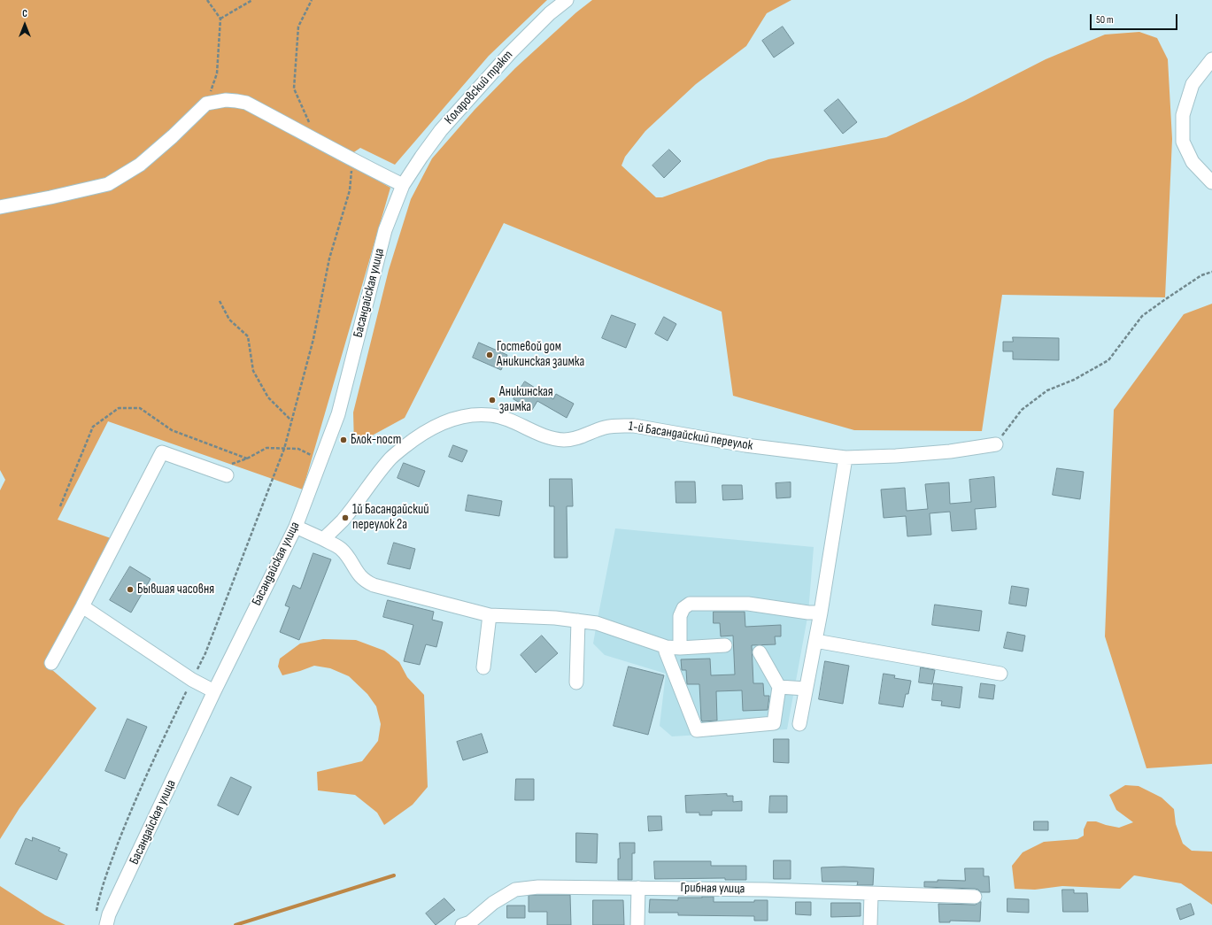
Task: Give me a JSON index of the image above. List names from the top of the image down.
{
  "streets": {
    "street": [
      "Коларовский тракт",
      "Басандайская улица",
      "1-й Басандайский переулок",
      "Грибная улица"
    ]
  },
  "crossings": [
    ["Коларовский тракт", "Басандайская улица"]
  ],
  "places": [
    "Гостевой дом Аникинская заимка",
    "Аникинская заимка",
    "Блок-пост",
    "1й Басандайский переулок 2а",
    "Бывшая часовня"
  ],
  "scale_bar": "50 m",
  "north": "top"
}
